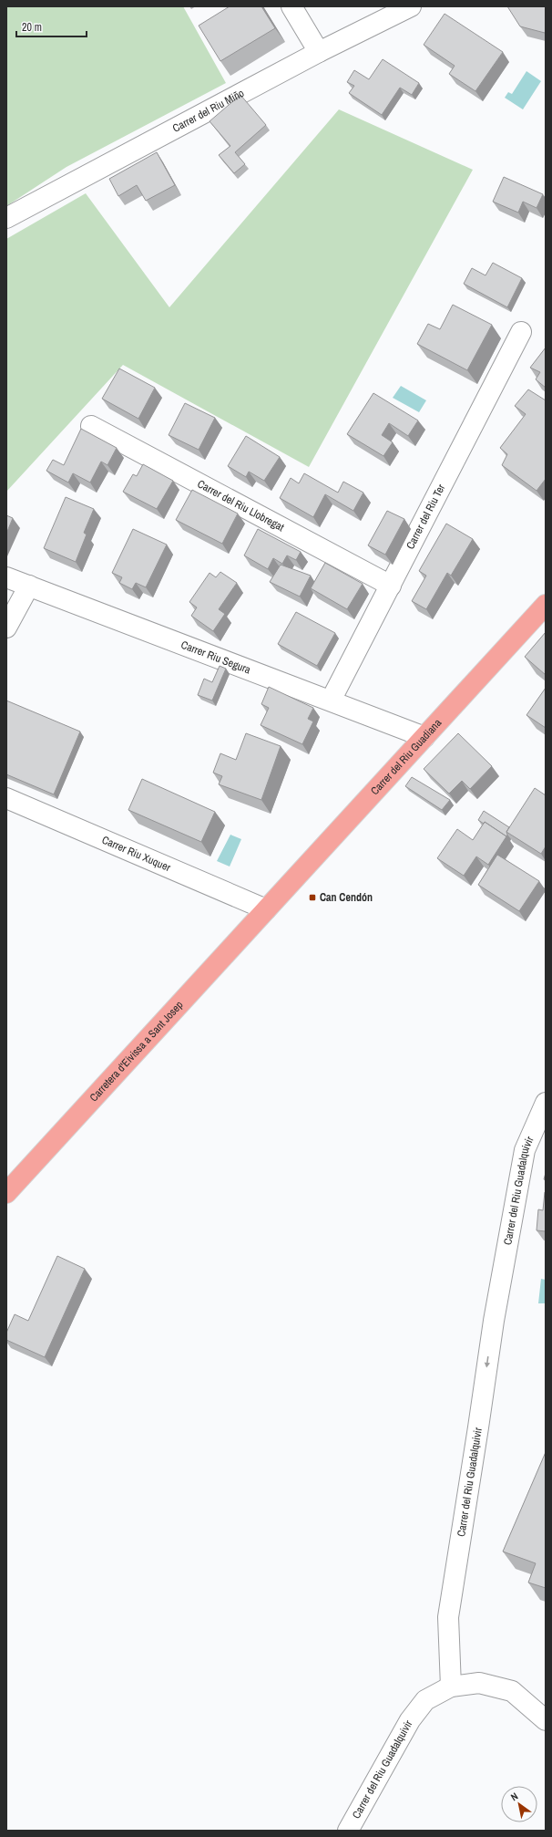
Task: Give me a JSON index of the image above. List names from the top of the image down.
{
  "streets": {
    "main road": ["Carrer del Riu Guadiana", "Carretera d'Eivissa a Sant Josep"],
    "street": [
      "Carrer del Riu Miño",
      "Carrer del Riu Llobregat",
      "Carrer del Riu Ter",
      "Carrer Riu Segura",
      "Carrer Riu Xuquer",
      "Carrer del Riu Guadalquivir"
    ]
  },
  "crossings": [
    ["Carrer del Riu Llobregat", "Carrer del Riu Ter"],
    ["Carrer del Riu Ter", "Carrer Riu Segura"],
    ["Carrer Riu Segura", "Carrer del Riu Guadiana"],
    ["Carrer del Riu Guadiana", "Carrer Riu Xuquer"],
    ["Carrer del Riu Guadiana", "Carretera d'Eivissa a Sant Josep"],
    ["Carrer Riu Xuquer", "Carretera d'Eivissa a Sant Josep"]
  ],
  "one_way": ["Carrer del Riu Guadalquivir"],
  "places": {
    "transit": ["Can Cendón"]
  },
  "scale_bar": "20 m",
  "north": "top left"
}
